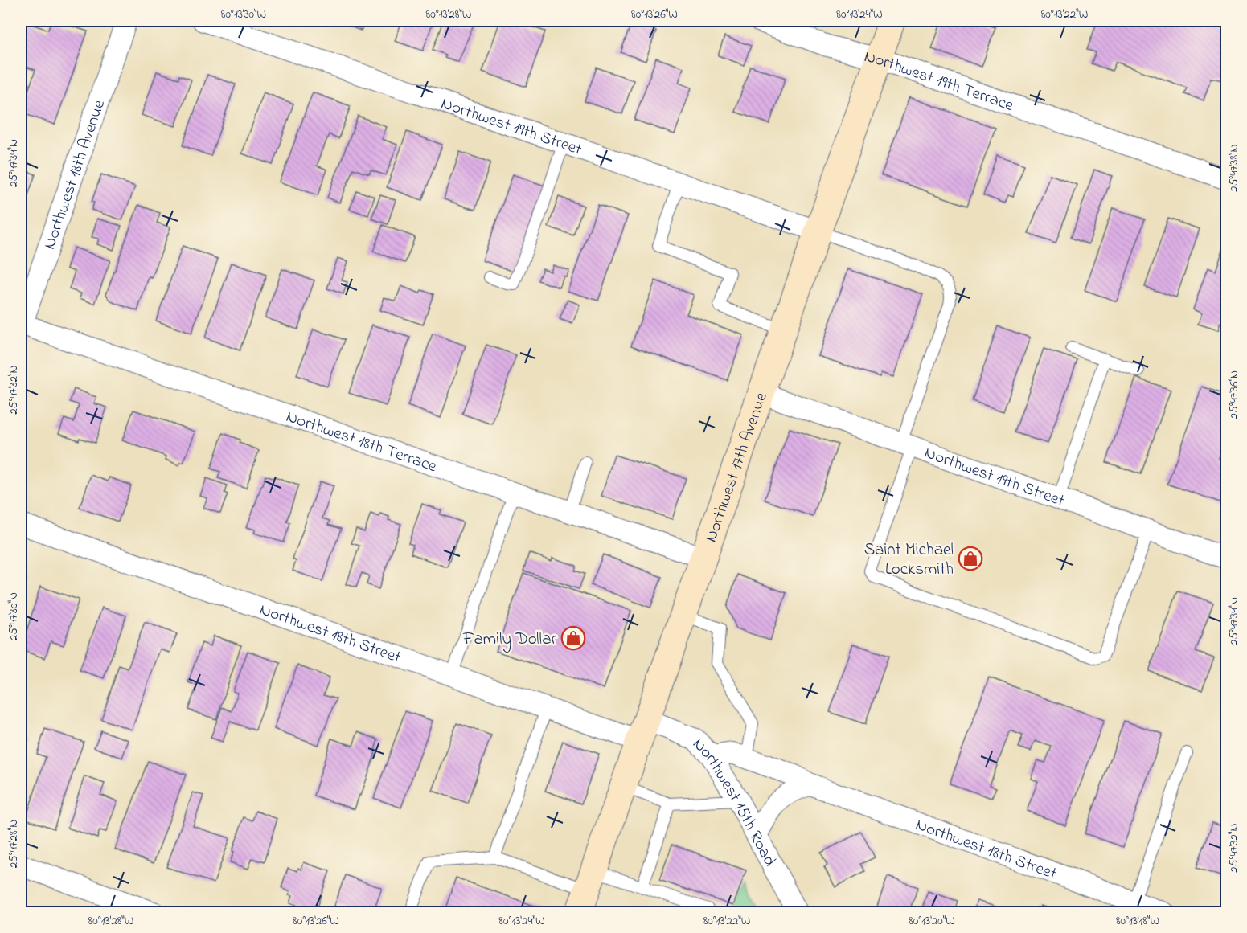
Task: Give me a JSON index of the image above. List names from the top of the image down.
{
  "streets": {
    "main road": ["Northwest 17th Avenue"],
    "street": [
      "Northwest 19th Terrace",
      "Northwest 19th Street",
      "Northwest 18th Avenue",
      "Northwest 18th Terrace",
      "Northwest 18th Street",
      "Northwest 15th Road"
    ]
  },
  "crossings": [
    ["Northwest 19th Terrace", "Northwest 17th Avenue"],
    ["Northwest 19th Street", "Northwest 17th Avenue"],
    ["Northwest 18th Avenue", "Northwest 18th Terrace"],
    ["Northwest 18th Terrace", "Northwest 17th Avenue"],
    ["Northwest 17th Avenue", "Northwest 18th Street"],
    ["Northwest 17th Avenue", "Northwest 15th Road"],
    ["Northwest 18th Street", "Northwest 15th Road"]
  ],
  "places": {
    "shop": ["Saint Michael Locksmith", "Family Dollar"]
  },
  "coordinates": [
    "80°13'30\"W",
    "80°13'28\"W",
    "80°13'26\"W",
    "80°13'24\"W",
    "80°13'22\"W",
    "25°47'34\"N",
    "25°47'38\"N",
    "25°47'32\"N",
    "25°47'36\"N",
    "25°47'30\"N",
    "25°47'28\"N",
    "80°13'20\"W",
    "80°13'18\"W"
  ]
}
